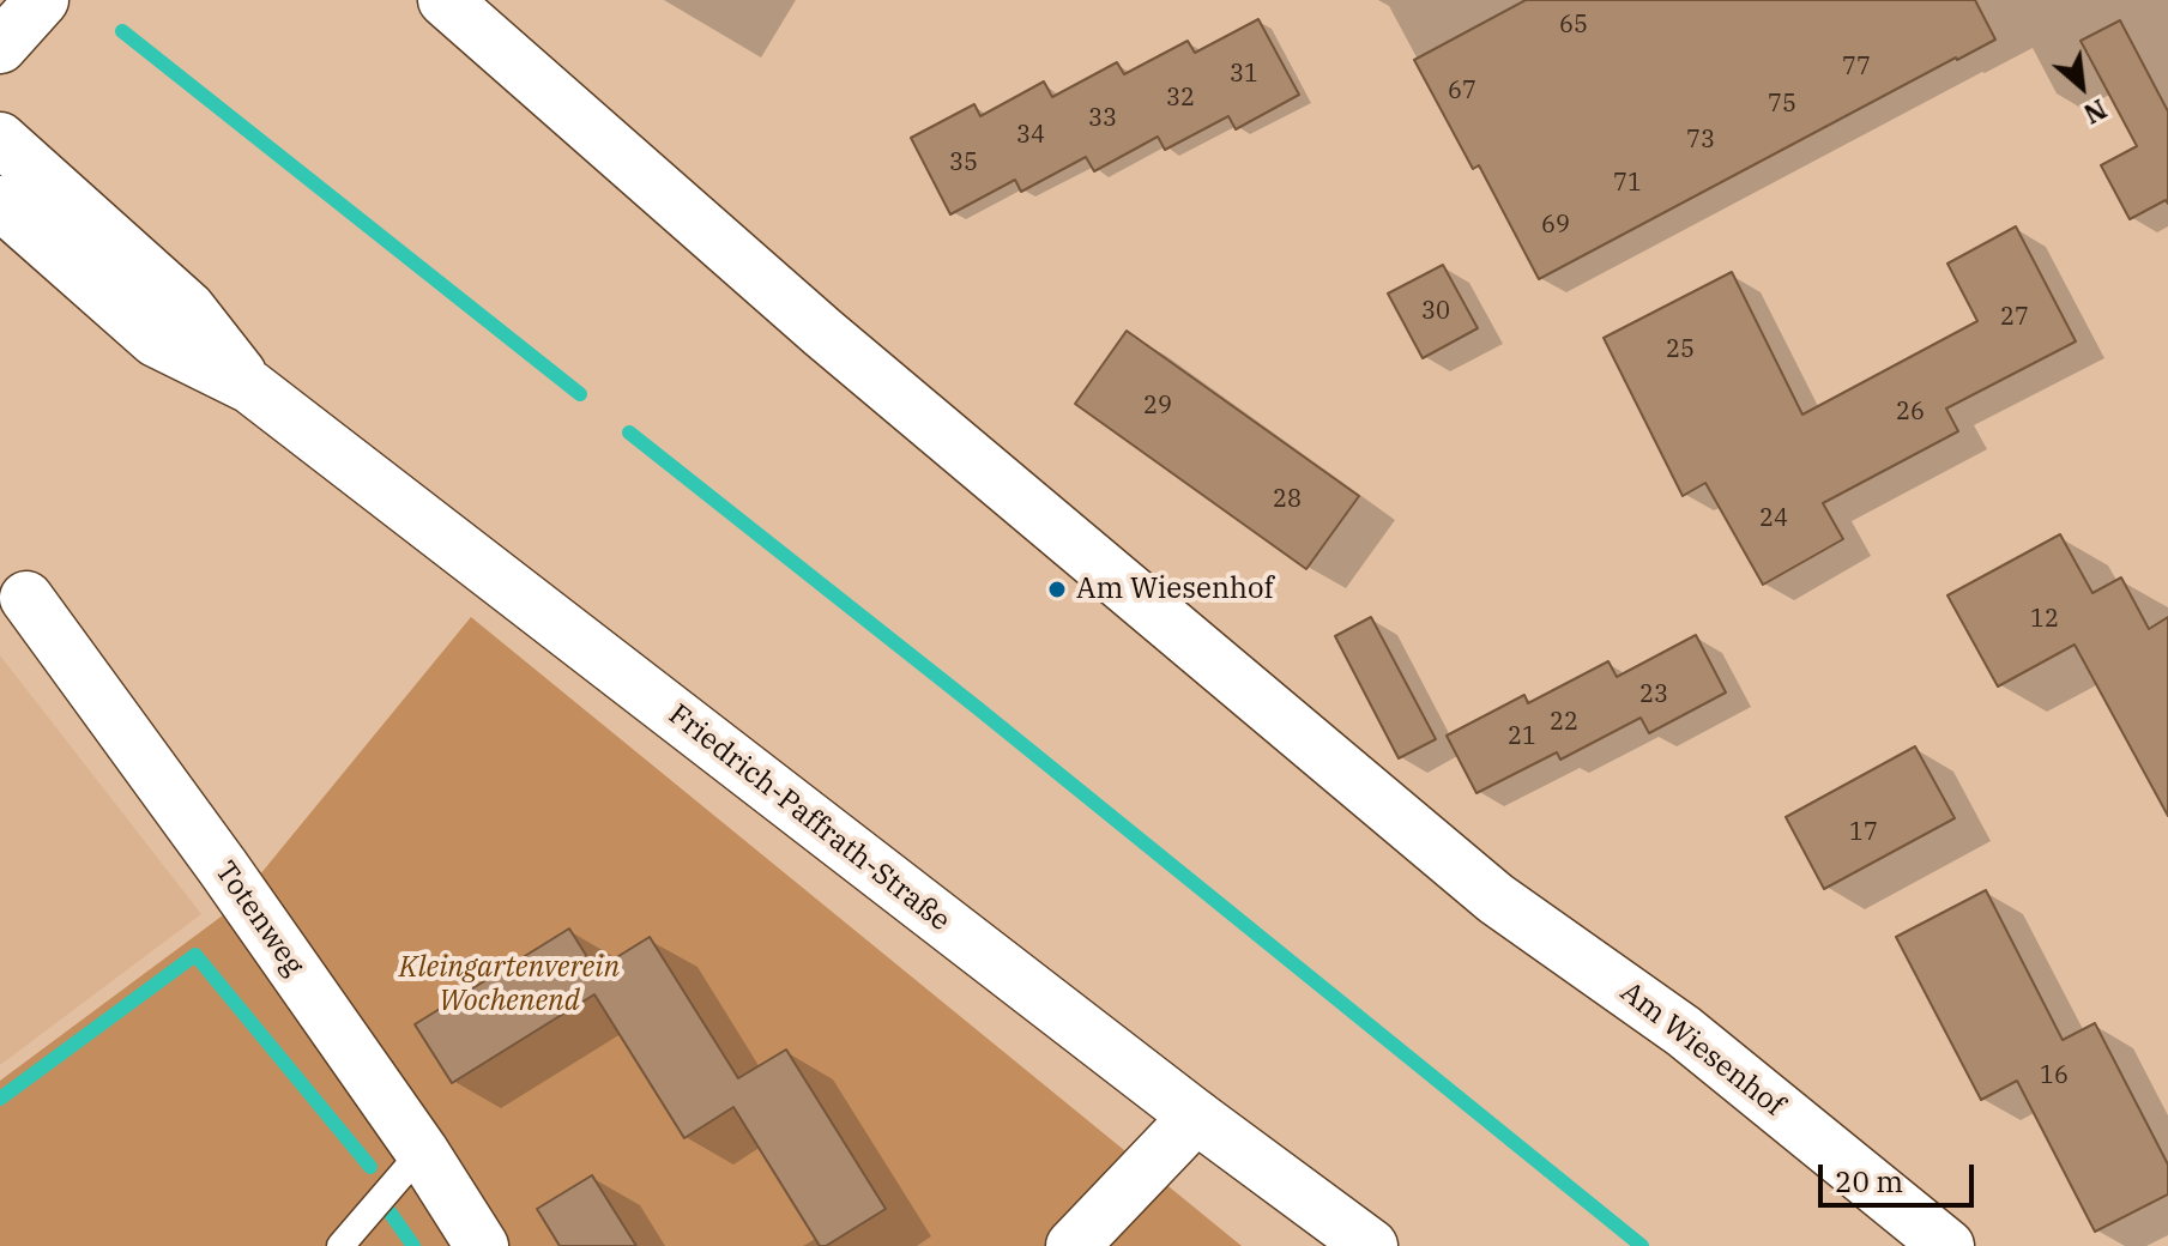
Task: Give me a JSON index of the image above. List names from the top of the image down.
{
  "streets": {
    "street": ["Friedrich-Paffrath-Straße", "Totenweg", "Am Wiesenhof"]
  },
  "parks": ["Kleingartenverein Wochenend"],
  "places": ["Am Wiesenhof"],
  "house_numbers": [
    "65",
    "77",
    "31",
    "67",
    "32",
    "75",
    "33",
    "34",
    "73",
    "35",
    "71",
    "69",
    "30",
    "27",
    "25",
    "29",
    "26",
    "28",
    "24",
    "12",
    "23",
    "22",
    "21",
    "17",
    "16"
  ],
  "scale_bar": "20 m",
  "north": "bottom right"
}
